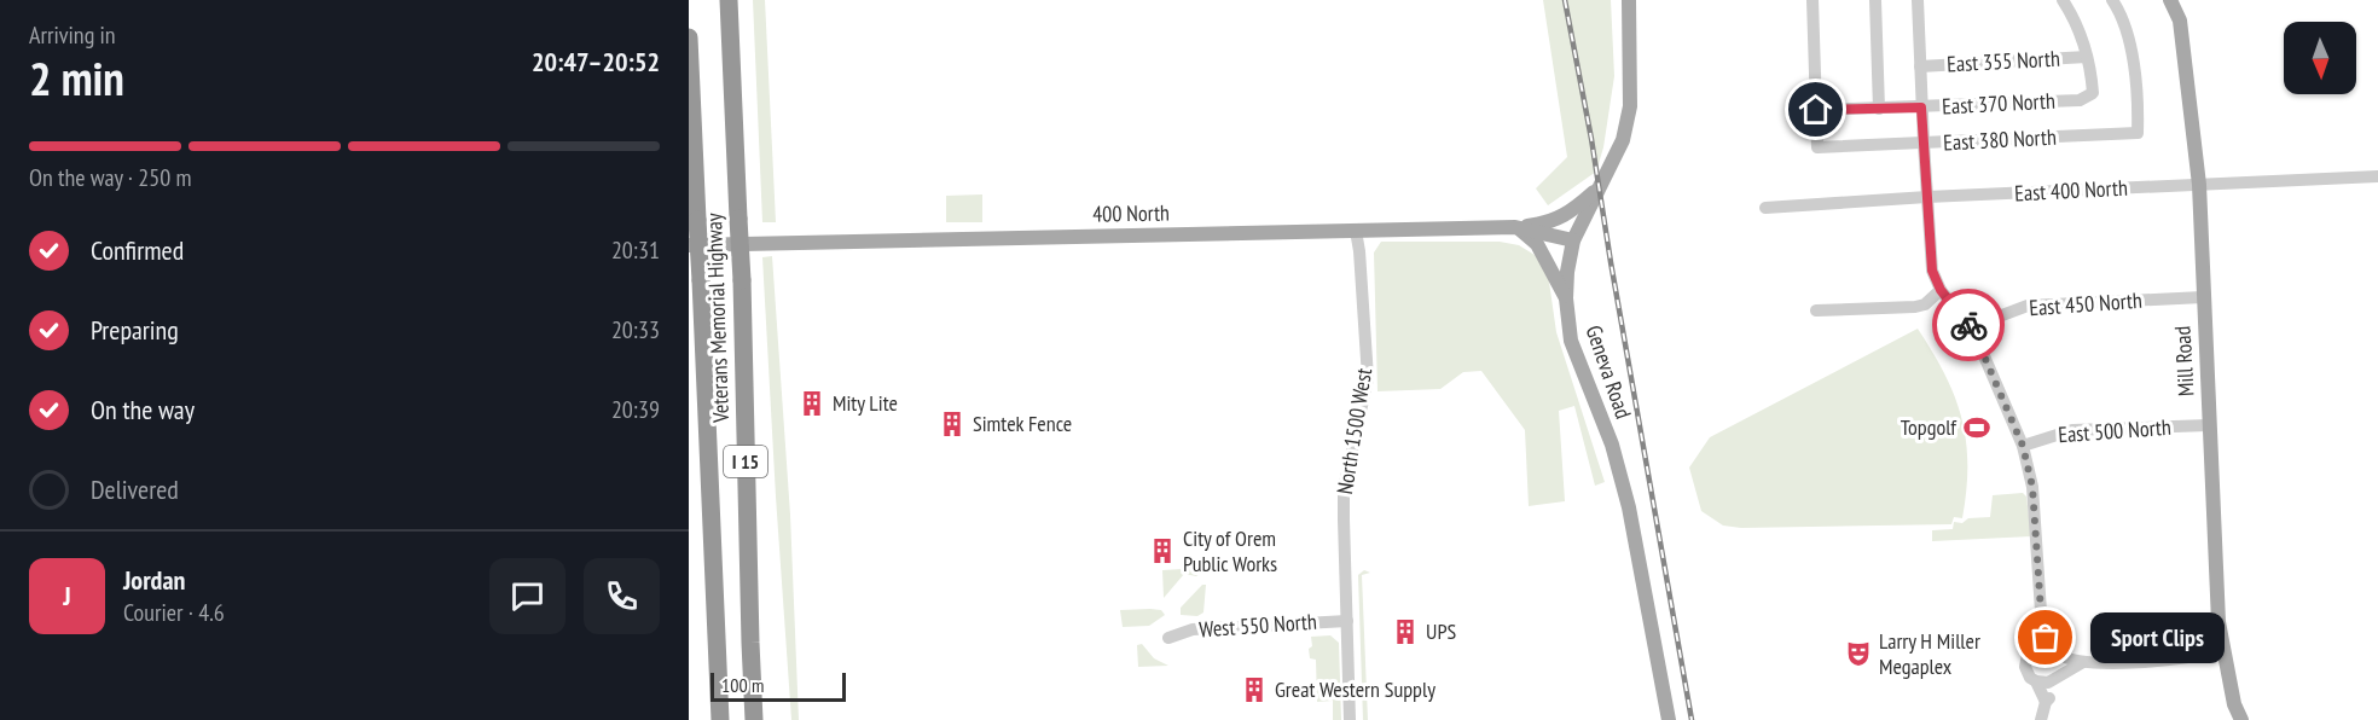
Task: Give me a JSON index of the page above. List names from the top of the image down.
{
  "streets": {
    "highway": ["Veterans Memorial Highway", "I 15"],
    "main road": ["400 North", "Mill Road", "Geneva Road"],
    "street": [
      "East 355 North",
      "East 370 North",
      "East 380 North",
      "East 400 North",
      "East 450 North",
      "North 1500 West",
      "East 500 North",
      "West 550 North"
    ]
  },
  "crossings": [
    ["East 355 North", "East 370 North"],
    ["East 370 North", "East 380 North"],
    ["East 400 North", "Mill Road"],
    ["400 North", "Geneva Road"],
    ["400 North", "North 1500 West"],
    ["East 450 North", "Mill Road"],
    ["Mill Road", "East 500 North"],
    ["North 1500 West", "West 550 North"]
  ],
  "places": {
    "building": [
      "Mity Lite",
      "Simtek Fence",
      "City of Orem Public Works",
      "UPS",
      "Great Western Supply"
    ],
    "sports": ["Topgolf"],
    "other": ["Sport Clips"],
    "theatre": ["Larry H Miller Megaplex"]
  },
  "scale_bar": "100 m",
  "north": "bottom",
  "page": {
    "heading": ["2 min", "Arriving in", "20:47–20:52"],
    "panel": ["Jordan", "Courier · 4.6"],
    "bar": "On the way · 250 m",
    "list": [
      ["Confirmed", "20:31"],
      ["Preparing", "20:33"],
      ["On the way", "20:39"],
      "Delivered"
    ],
    "round": "J",
    "bubble": "Sport Clips",
    "scale": "100 m"
  }
}
